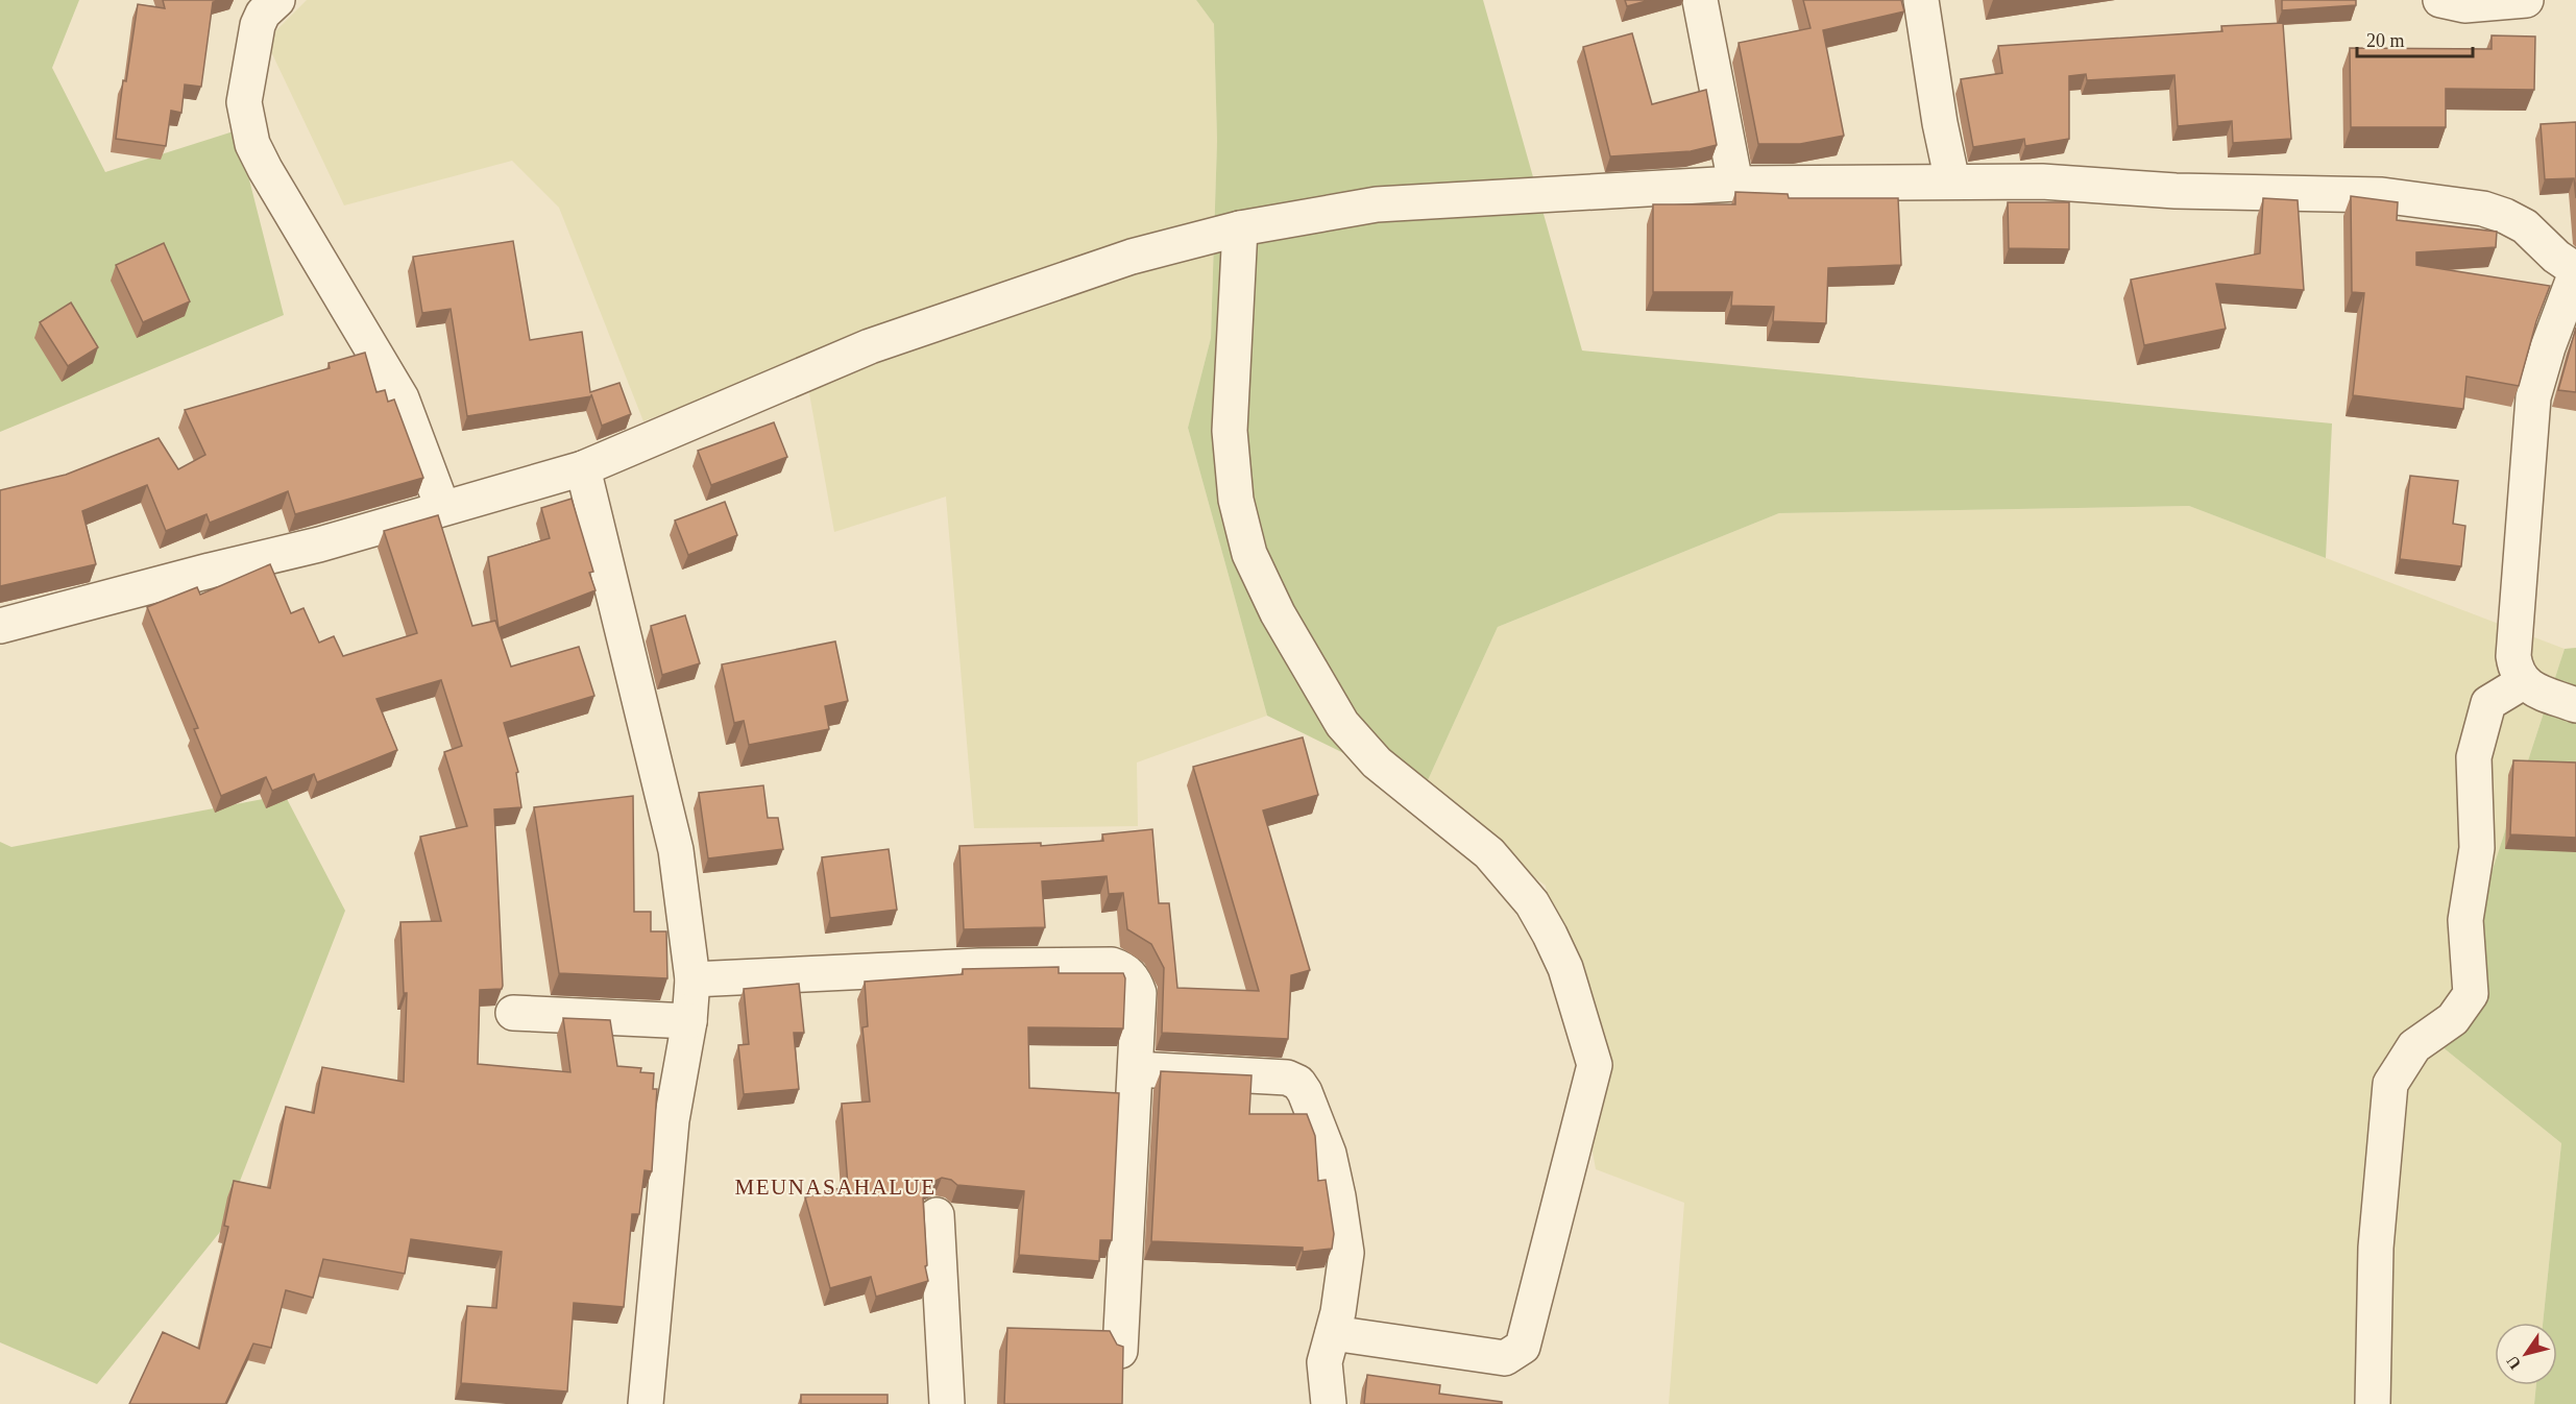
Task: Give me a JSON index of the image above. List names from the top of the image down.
{
  "districts": ["MEUNASAHALUE"],
  "scale_bar": "20 m",
  "north": "bottom left"
}
